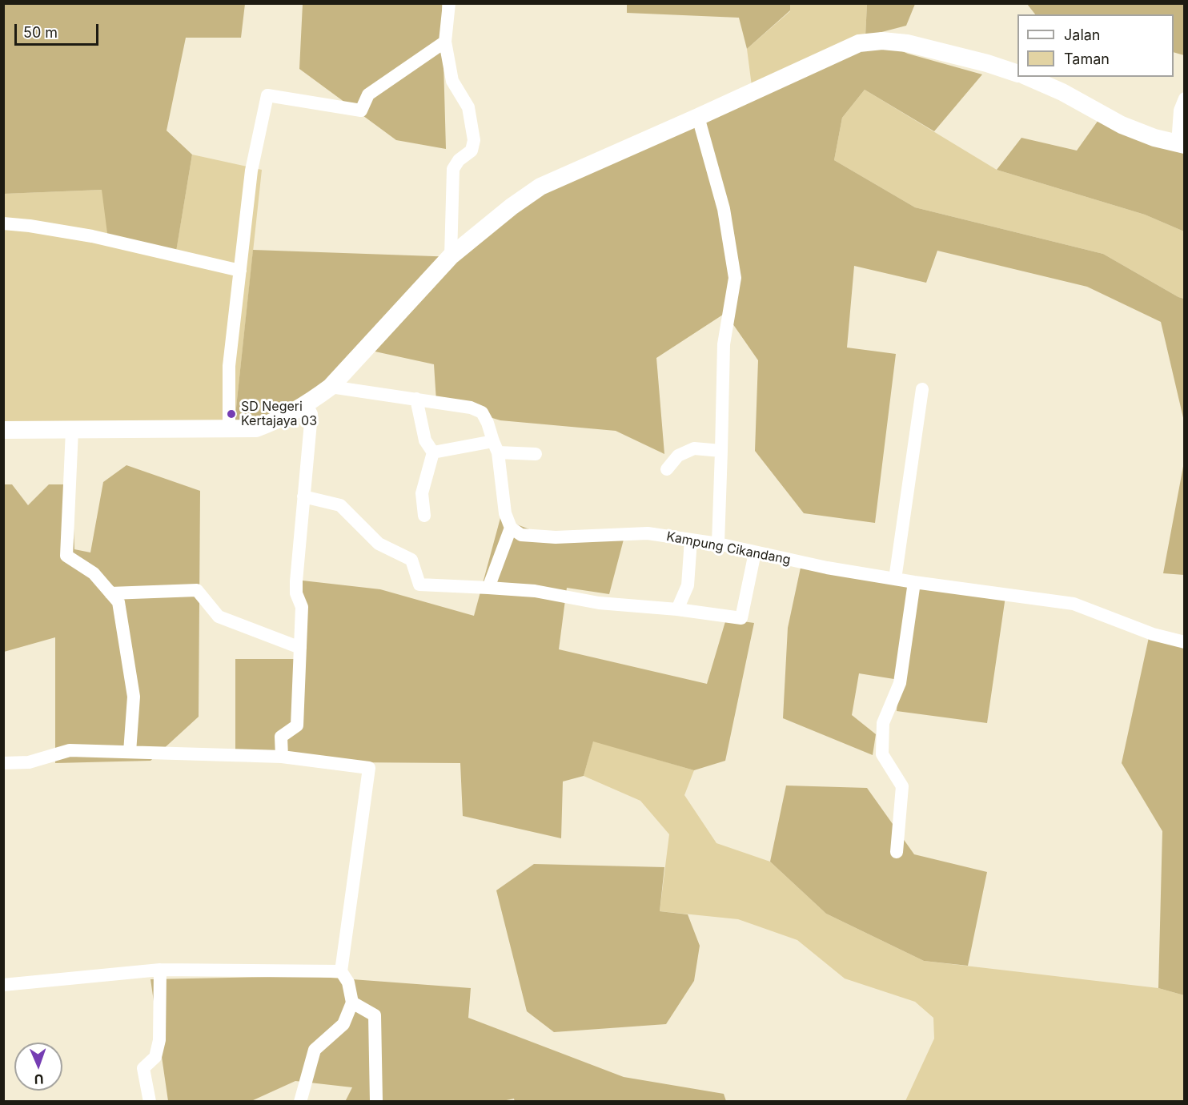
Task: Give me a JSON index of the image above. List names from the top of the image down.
{
  "streets": {
    "street": ["Kampung Cikandang"]
  },
  "places": ["SD Negeri Kertajaya 03"],
  "legend": ["Jalan", "Taman"],
  "scale_bar": "50 m",
  "north": "bottom"
}
